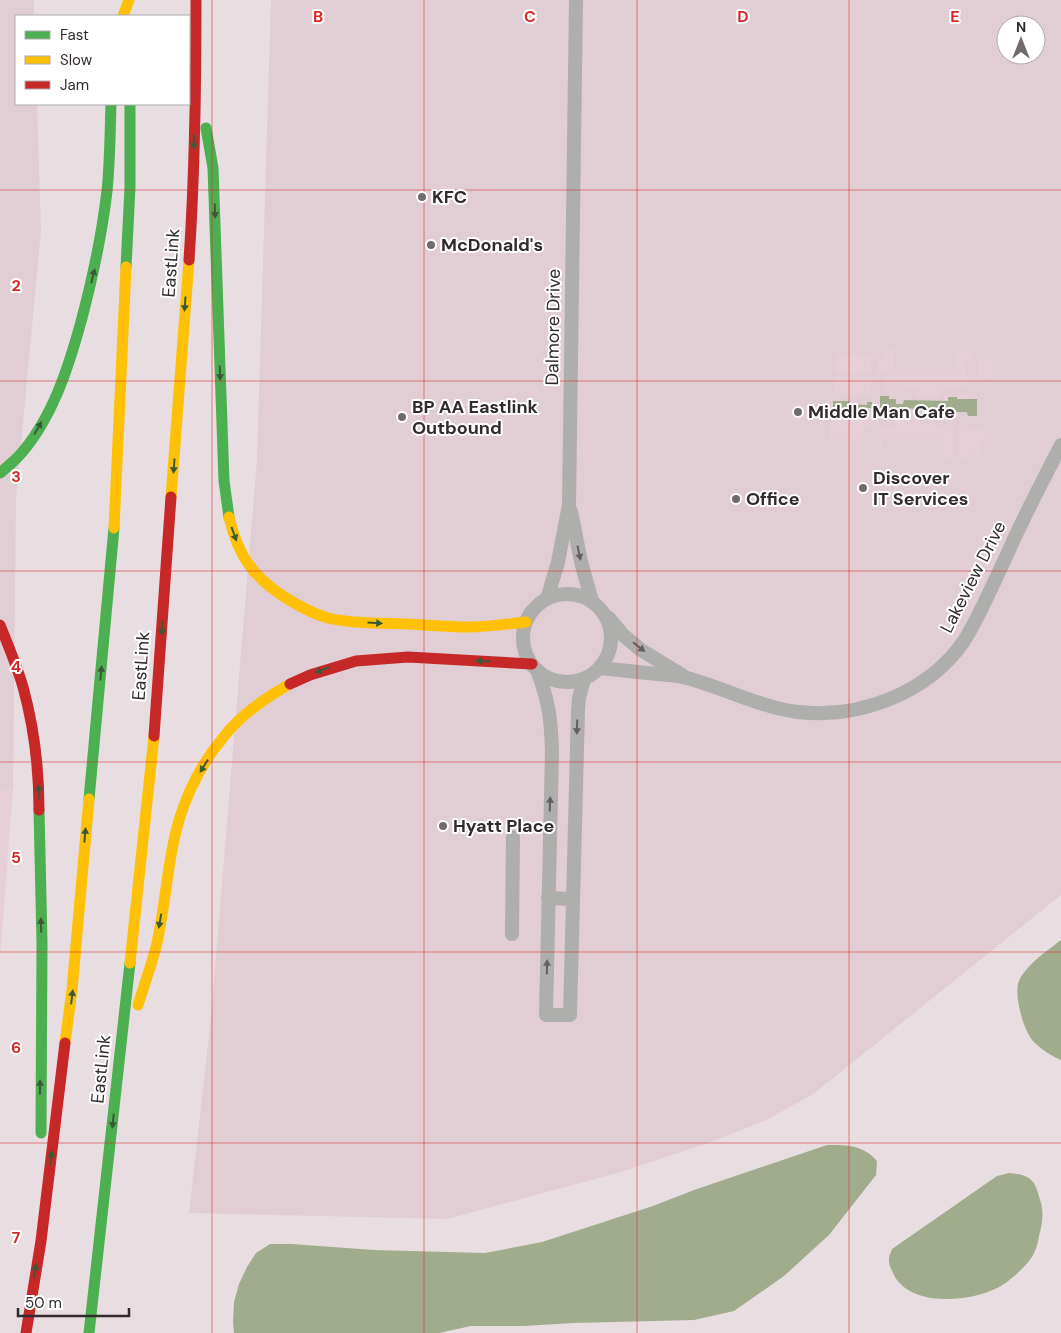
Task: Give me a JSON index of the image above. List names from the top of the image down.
{
  "streets": {
    "highway": ["EastLink"],
    "street": ["Dalmore Drive", "Lakeview Drive"]
  },
  "crossings": [
    ["Dalmore Drive", "Lakeview Drive"]
  ],
  "places": [
    "KFC",
    "McDonald's",
    "Middle Man Cafe",
    "BP AA Eastlink Outbound",
    "Discover IT Services",
    "Office",
    "Hyatt Place"
  ],
  "legend": ["Fast", "Slow", "Jam"],
  "scale_bar": "50 m",
  "north": "top",
  "grid": {
    "columns": [
      "B",
      "C",
      "D",
      "E"
    ],
    "rows": [
      "2",
      "3",
      "4",
      "5",
      "6",
      "7"
    ]
  }
}
